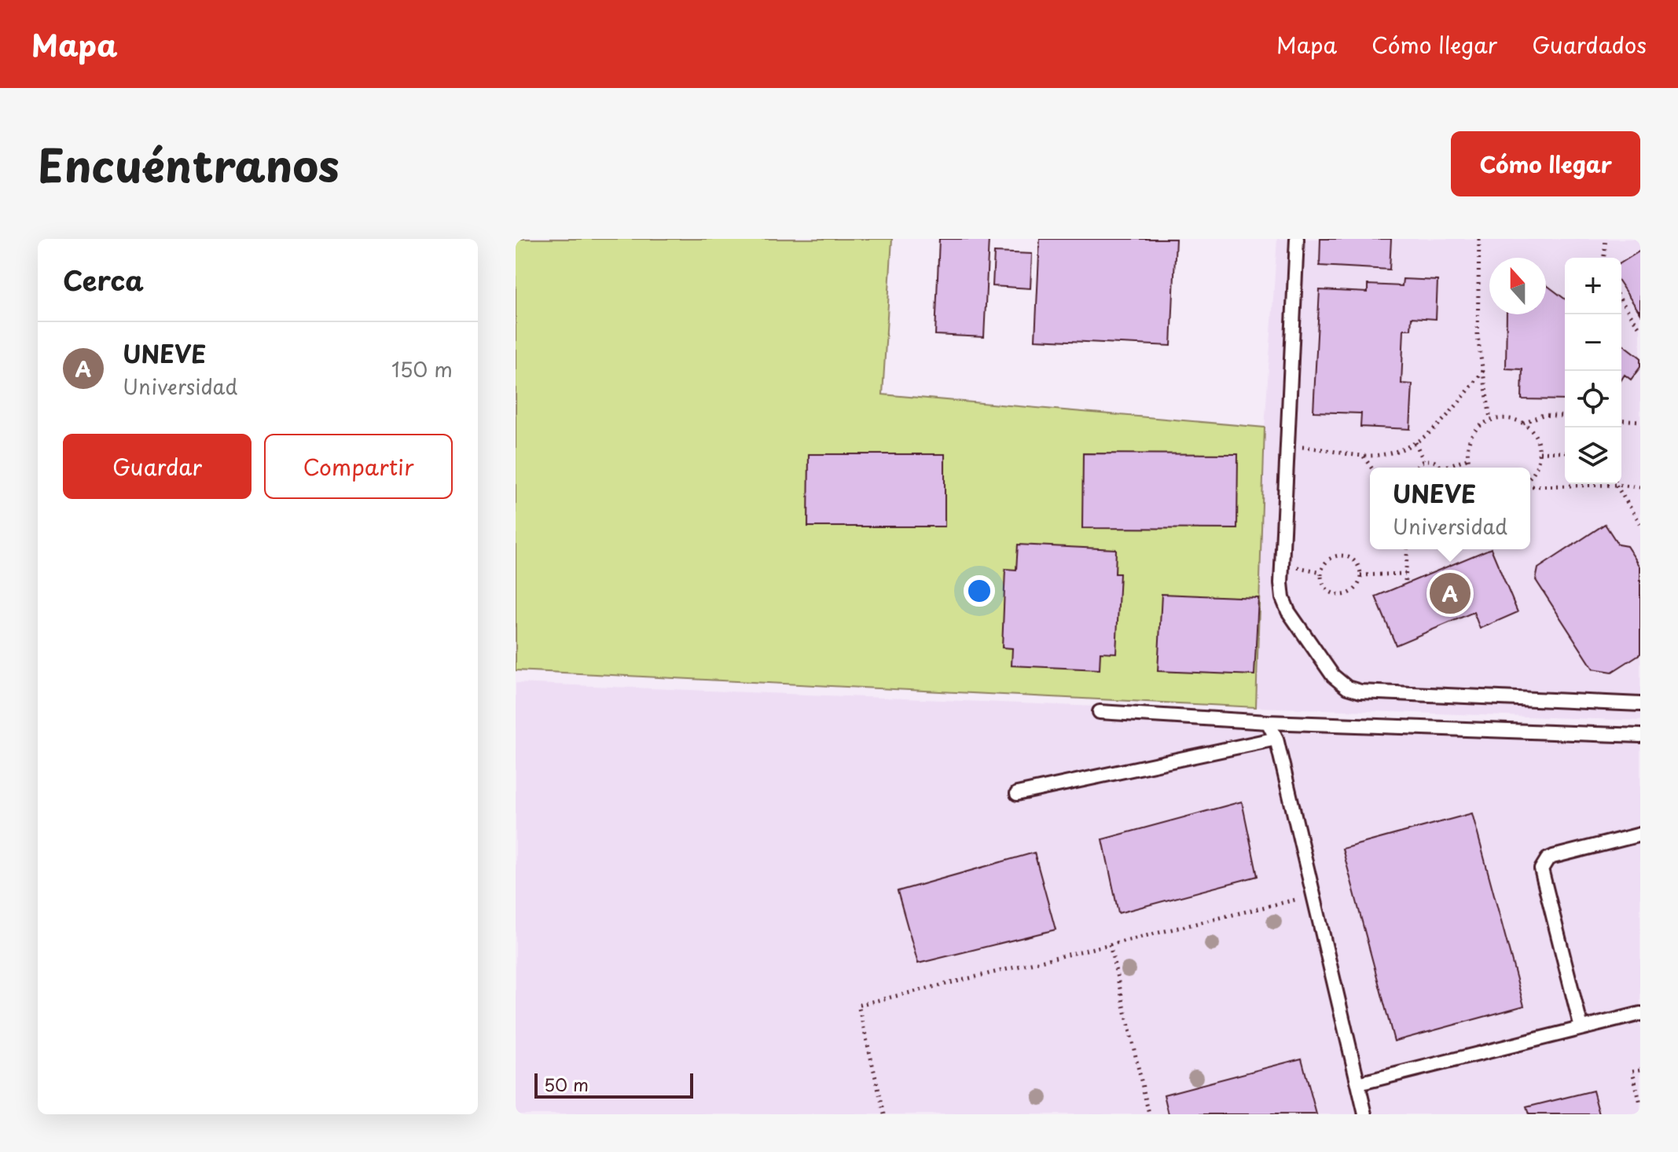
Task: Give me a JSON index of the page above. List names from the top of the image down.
{
  "scale_bar": "50 m",
  "north": "top",
  "page": {
    "header": "Mapa",
    "nav": ["Mapa", "Cómo llegar", "Guardados"],
    "title": "Encuéntranos",
    "buttons": [
      "Cómo llegar",
      ["Guardar", "Compartir"]
    ],
    "heading": "Cerca",
    "map_buttons": ["+", "−"],
    "list": [
      {
        "mark": "A",
        "name": "UNEVE",
        "note": "Universidad",
        "value": "150 m"
      }
    ],
    "popup": ["UNEVE", "Universidad"],
    "pins": "A",
    "scale": "50 m"
  }
}
